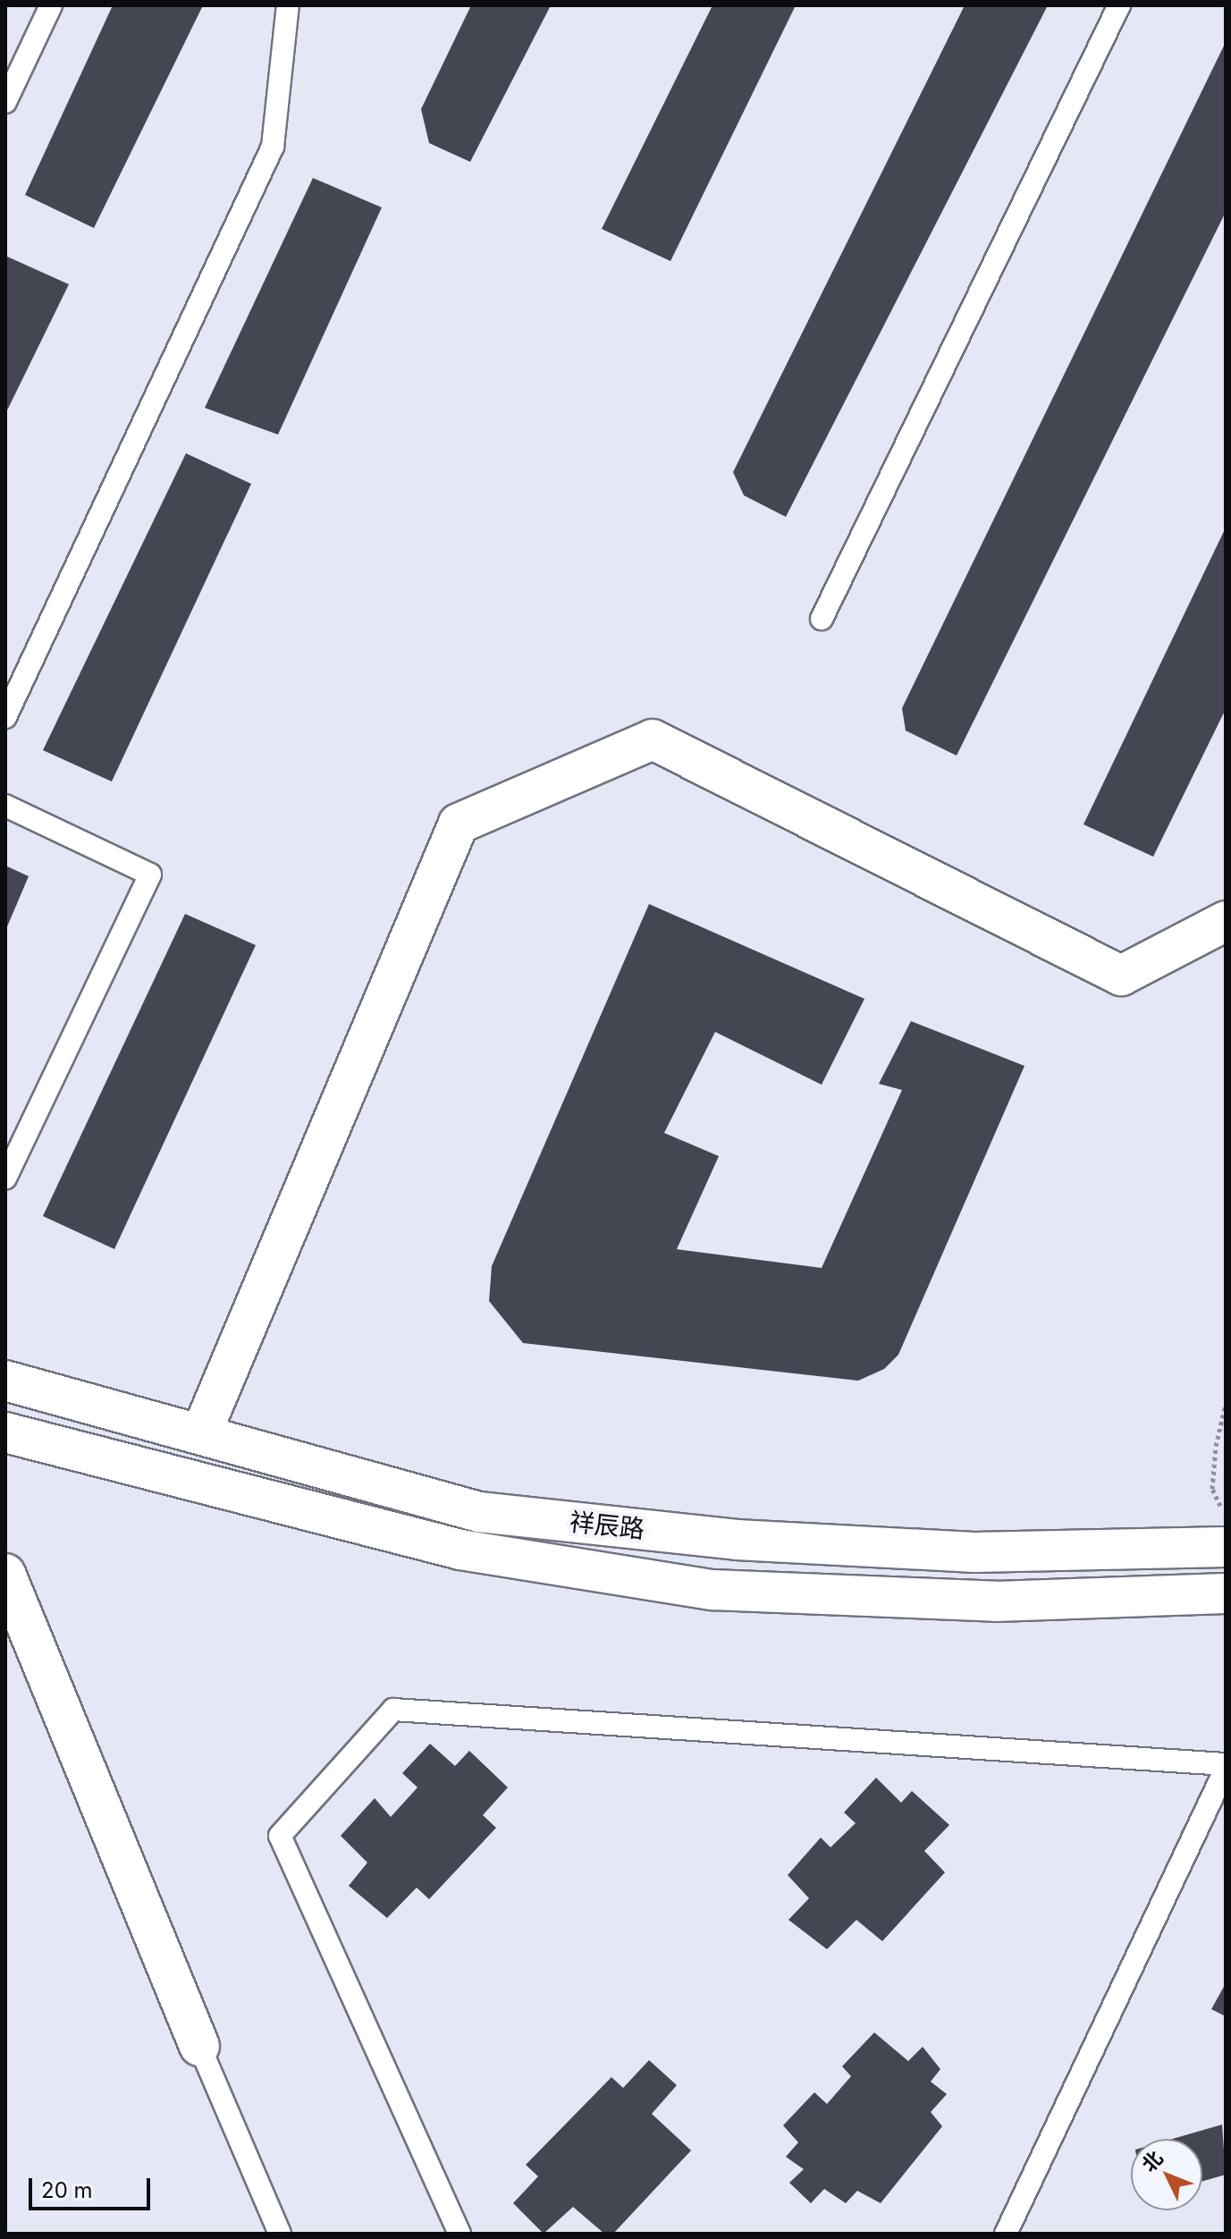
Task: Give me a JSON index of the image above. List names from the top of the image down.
{
  "streets": {
    "street": ["祥辰路"]
  },
  "scale_bar": "20 m",
  "north": "top left"
}
